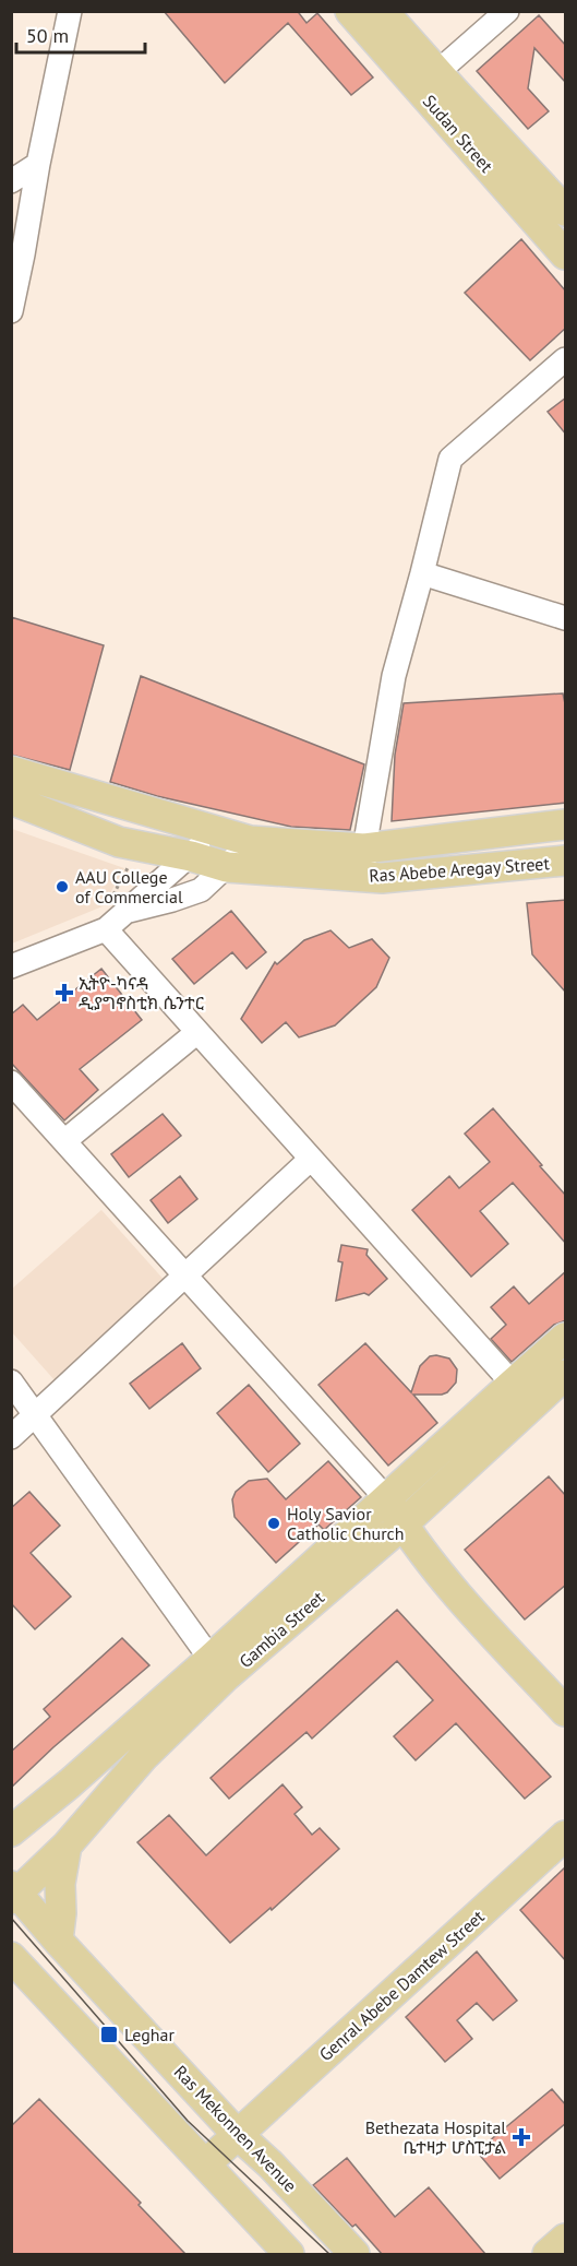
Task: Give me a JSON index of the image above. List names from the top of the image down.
{
  "streets": {
    "main road": [
      "Sudan Street",
      "Ras Abebe Aregay Street",
      "Gambia Street",
      "Genral Abebe Damtew Street",
      "Ras Mekonnen Avenue"
    ]
  },
  "crossings": [
    ["Gambia Street", "Ras Mekonnen Avenue"],
    ["Genral Abebe Damtew Street", "Ras Mekonnen Avenue"]
  ],
  "places": {
    "other": ["AAU College of Commercial", "Holy Savior Catholic Church"],
    "health": ["ኢትዮ-ካናዳ ዲያግኖስቲክ ሴንተር", "Bethezata Hospital ቤተዛታ ሆስፒታል"],
    "transit": ["Leghar"]
  },
  "scale_bar": "50 m"
}
